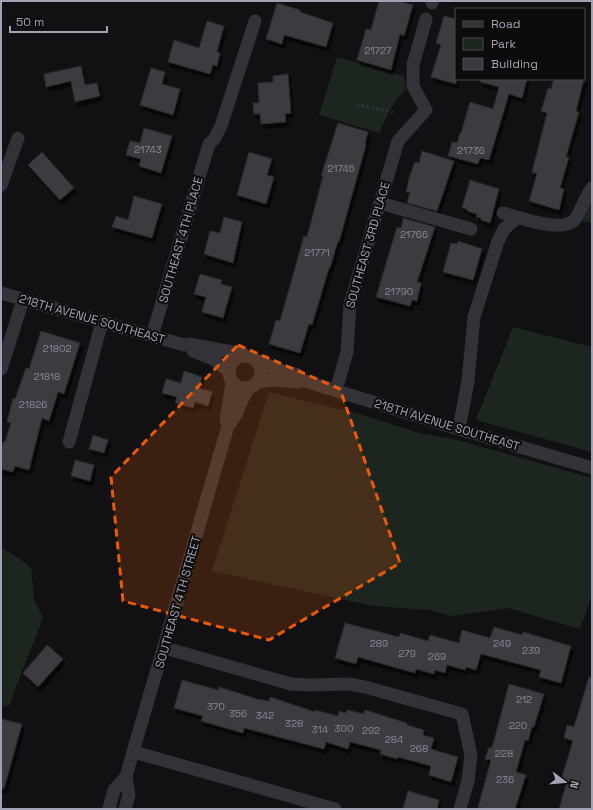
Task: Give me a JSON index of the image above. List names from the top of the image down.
{
  "streets": {
    "street": [
      "SOUTHEAST 4TH PLACE",
      "SOUTHEAST 3RD PLACE",
      "218TH AVENUE SOUTHEAST",
      "SOUTHEAST 4TH STREET"
    ]
  },
  "crossings": [
    ["SOUTHEAST 4TH PLACE", "218TH AVENUE SOUTHEAST"],
    ["SOUTHEAST 3RD PLACE", "218TH AVENUE SOUTHEAST"],
    ["218TH AVENUE SOUTHEAST", "SOUTHEAST 4TH STREET"]
  ],
  "house_numbers": [
    "21727",
    "21743",
    "21736",
    "21745",
    "21766",
    "21771",
    "21790",
    "21802",
    "21818",
    "21826",
    "289",
    "249",
    "239",
    "279",
    "269",
    "212",
    "370",
    "356",
    "342",
    "328",
    "220",
    "300",
    "314",
    "292",
    "284",
    "268",
    "228",
    "236"
  ],
  "legend": ["Road", "Park", "Building"],
  "scale_bar": "50 m",
  "north": "right"
}
